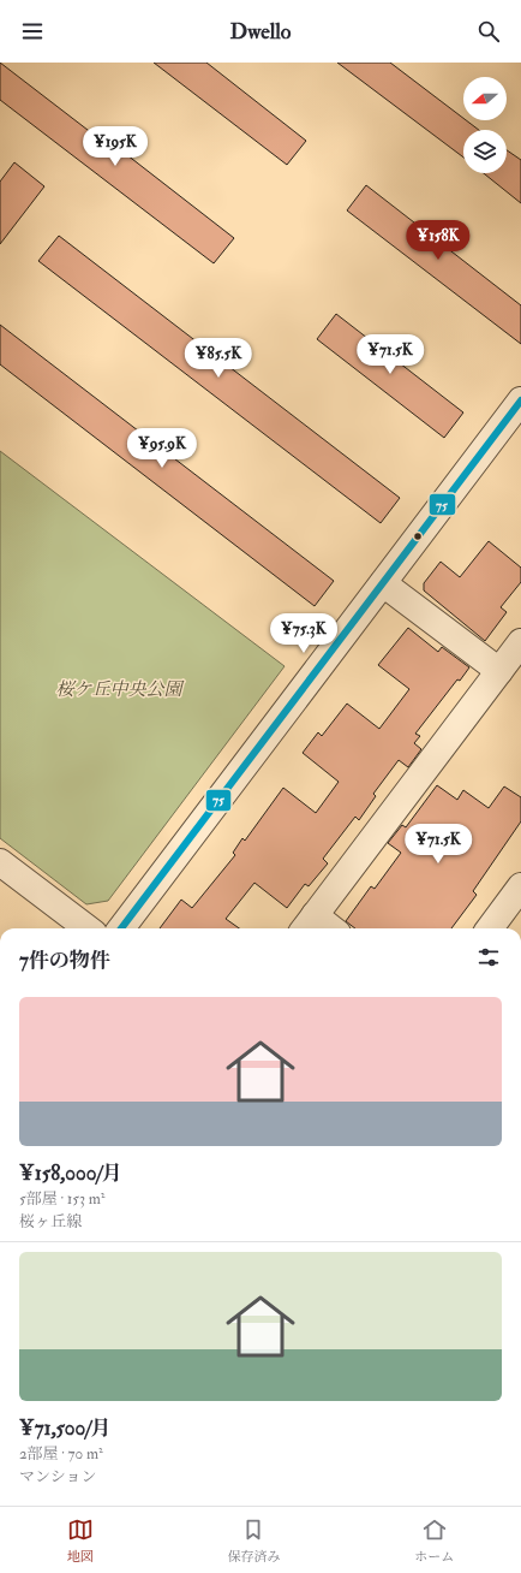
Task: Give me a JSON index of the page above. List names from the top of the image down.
{
  "parks": ["桜ケ丘中央公園"],
  "lines": ["transit line 75"],
  "north": "left",
  "page": {
    "header": "Dwello",
    "price": [
      "¥195K",
      "¥158K",
      "¥71.5K",
      "¥85.5K",
      "¥95.9K",
      "¥75.3K",
      "¥71.5K"
    ],
    "heading": "7件の物件",
    "list": [
      {
        "name": "¥158,000/月",
        "note": "5部屋 · 153 m² · 桜ヶ丘線"
      },
      {
        "name": "¥71,500/月",
        "note": "2部屋 · 70 m² · マンション"
      }
    ],
    "tabs": ["地図", "保存済み", "ホーム"]
  }
}
